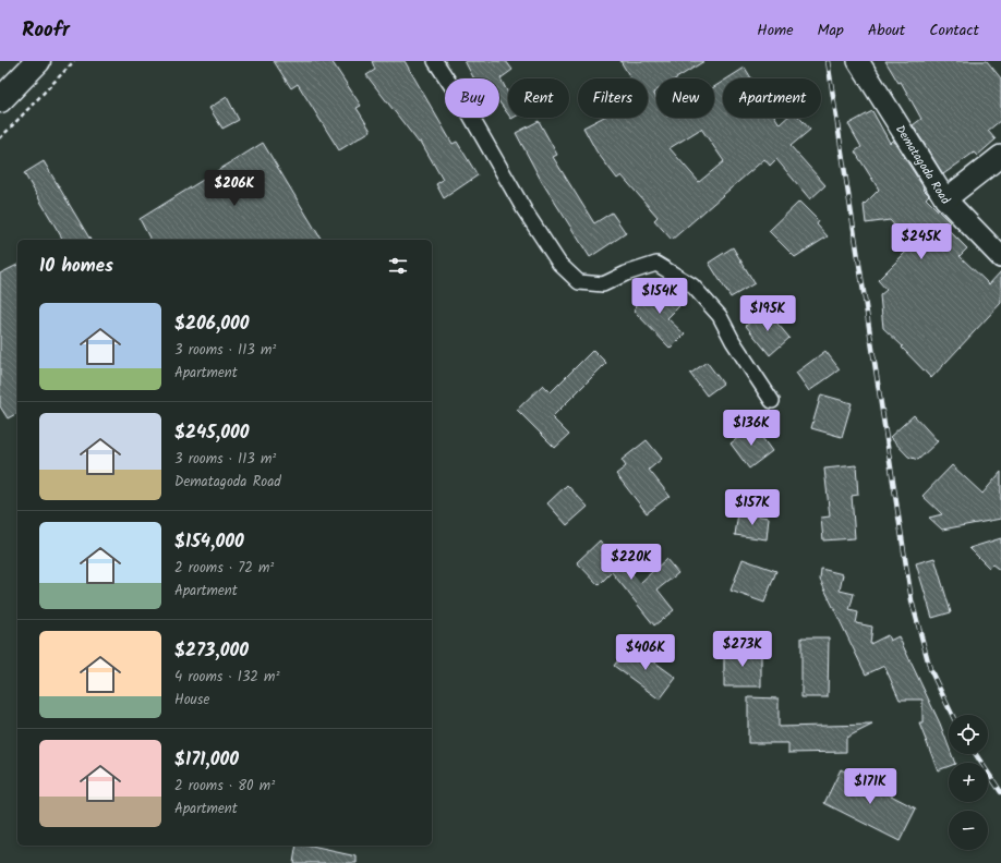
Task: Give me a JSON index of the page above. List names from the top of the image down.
{
  "streets": {
    "main road": ["Dematagoda Road"]
  },
  "page": {
    "header": "Roofr",
    "nav": [
      "Home",
      "Map",
      "About",
      "Contact"
    ],
    "chip": [
      "Buy",
      "Rent",
      "Filters",
      "New",
      "Apartment"
    ],
    "price": [
      "$206K",
      "$245K",
      "$154K",
      "$195K",
      "$136K",
      "$157K",
      "$220K",
      "$273K",
      "$406K",
      "$171K"
    ],
    "heading": "10 homes",
    "list": [
      {
        "name": "$206,000",
        "note": "3 rooms · 113 m² · Apartment"
      },
      {
        "name": "$245,000",
        "note": "3 rooms · 113 m² · Dematagoda Road"
      },
      {
        "name": "$154,000",
        "note": "2 rooms · 72 m² · Apartment"
      },
      {
        "name": "$273,000",
        "note": "4 rooms · 132 m² · House"
      },
      {
        "name": "$171,000",
        "note": "2 rooms · 80 m² · Apartment"
      }
    ],
    "map_buttons": ["+", "−"]
  }
}
